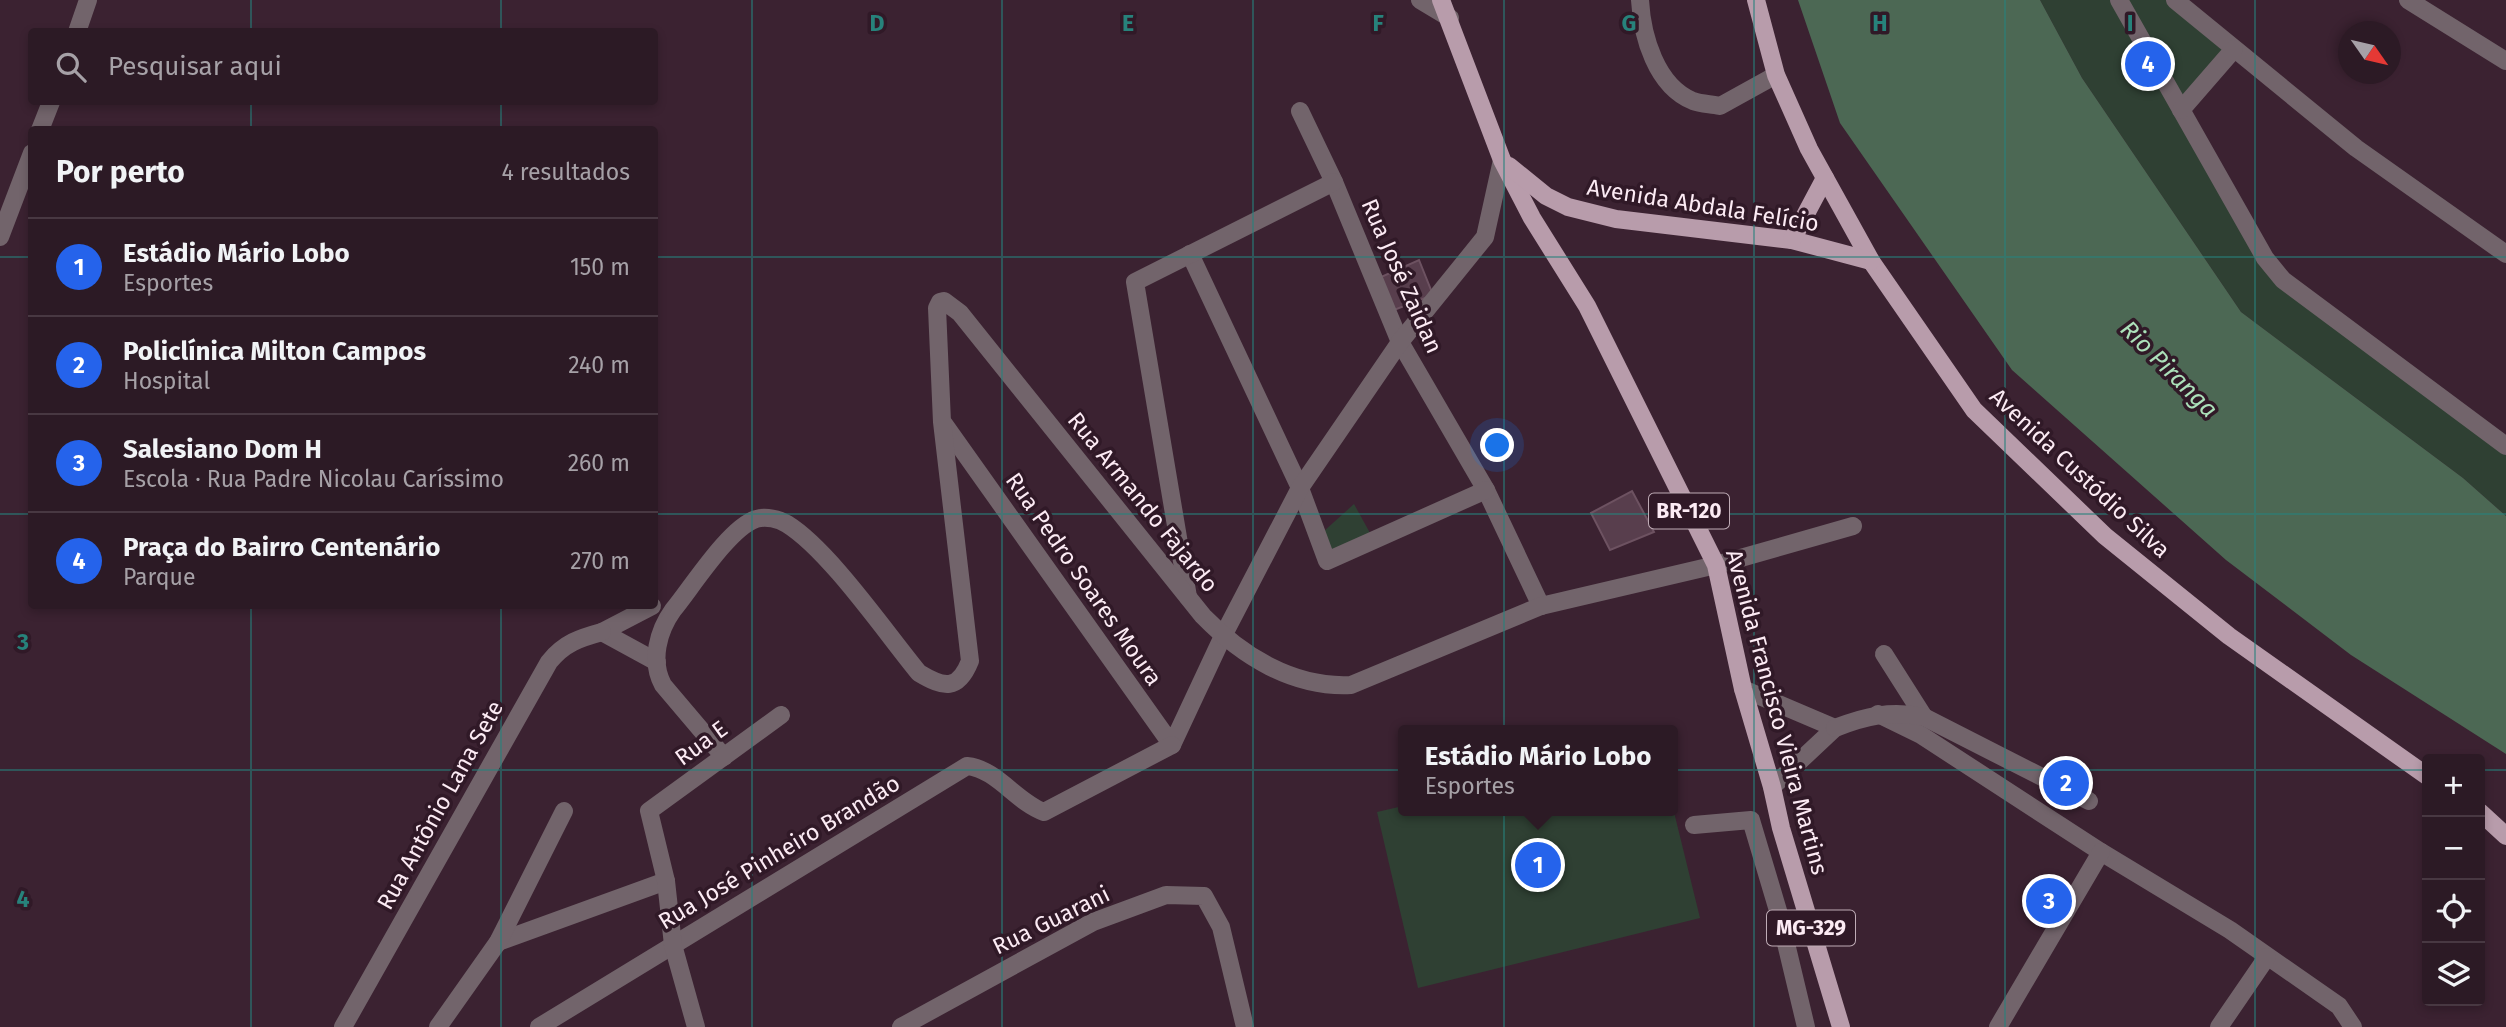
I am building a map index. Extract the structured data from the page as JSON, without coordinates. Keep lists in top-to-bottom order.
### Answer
{
  "streets": {
    "main road": [
      "Avenida Abdala Felício",
      "Avenida Custódio Silva",
      "BR-120",
      "Avenida Francisco Vieira Martins",
      "MG-329"
    ],
    "street": [
      "Rua José Zaidan",
      "Rua Armando Fajardo",
      "Rua Pedro Soares Moura",
      "Rua E",
      "Rua Antônio Lana Sete",
      "Rua José Pinheiro Brandão",
      "Rua Guarani"
    ]
  },
  "crossings": [
    ["Avenida Abdala Felício", "Avenida Custódio Silva"],
    ["Avenida Abdala Felício", "Avenida Francisco Vieira Martins"],
    ["Rua José Zaidan", "Rua Armando Fajardo"],
    ["Rua Armando Fajardo", "Rua Pedro Soares Moura"],
    ["Rua Armando Fajardo", "Avenida Francisco Vieira Martins"],
    ["Rua Armando Fajardo", "Rua Antônio Lana Sete"],
    ["Rua Pedro Soares Moura", "Rua José Pinheiro Brandão"]
  ],
  "water": ["Rio Piranga"],
  "north": "bottom right",
  "page": {
    "search": "Pesquisar aqui",
    "pins": [
      "4",
      "2",
      "1",
      "3"
    ],
    "heading": ["Por perto", "4 resultados"],
    "list": [
      {
        "mark": "1",
        "name": "Estádio Mário Lobo",
        "note": "Esportes",
        "value": "150 m"
      },
      {
        "mark": "2",
        "name": "Policlínica Milton Campos",
        "note": "Hospital",
        "value": "240 m"
      },
      {
        "mark": "3",
        "name": "Salesiano Dom H",
        "note": "Escola · Rua Padre Nicolau Caríssimo",
        "value": "260 m"
      },
      {
        "mark": "4",
        "name": "Praça do Bairro Centenário",
        "note": "Parque",
        "value": "270 m"
      }
    ],
    "popup": ["Estádio Mário Lobo", "Esportes"],
    "map_buttons": ["+", "−"]
  },
  "grid": {
    "columns": [
      "D",
      "E",
      "F",
      "G",
      "H",
      "I"
    ],
    "rows": ["3", "4"]
  }
}
